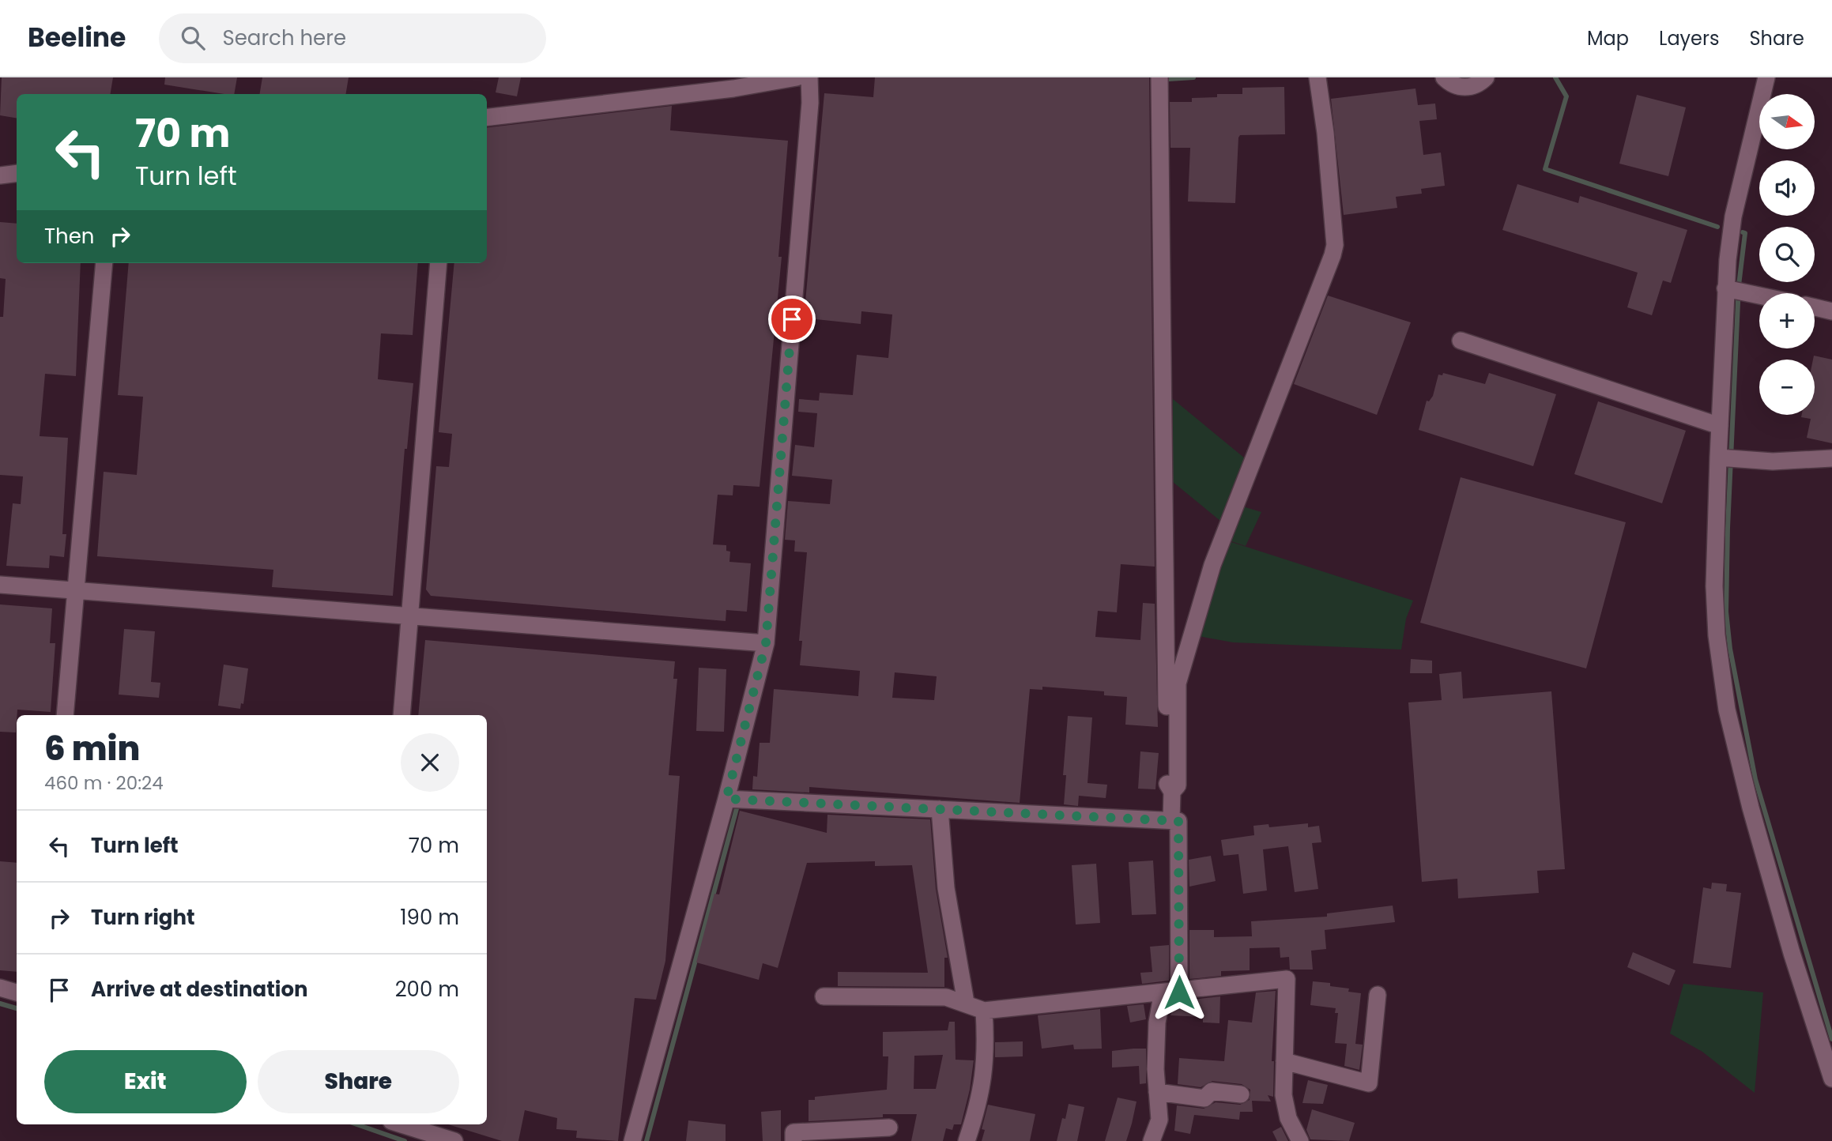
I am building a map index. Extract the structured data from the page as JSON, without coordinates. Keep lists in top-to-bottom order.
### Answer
{
  "north": "right",
  "page": {
    "header": "Beeline",
    "search": "Search here",
    "nav": ["Map", "Layers", "Share"],
    "map_buttons": ["+", "−"],
    "turn": ["70 m", "Turn left"],
    "then": "Then",
    "heading": ["6 min", "460 m · 20:24"],
    "list": [
      {
        "name": "Turn left",
        "value": "70 m"
      },
      {
        "name": "Turn right",
        "value": "190 m"
      },
      {
        "name": "Arrive at destination",
        "value": "200 m"
      }
    ],
    "buttons": ["Exit", "Share"]
  }
}
